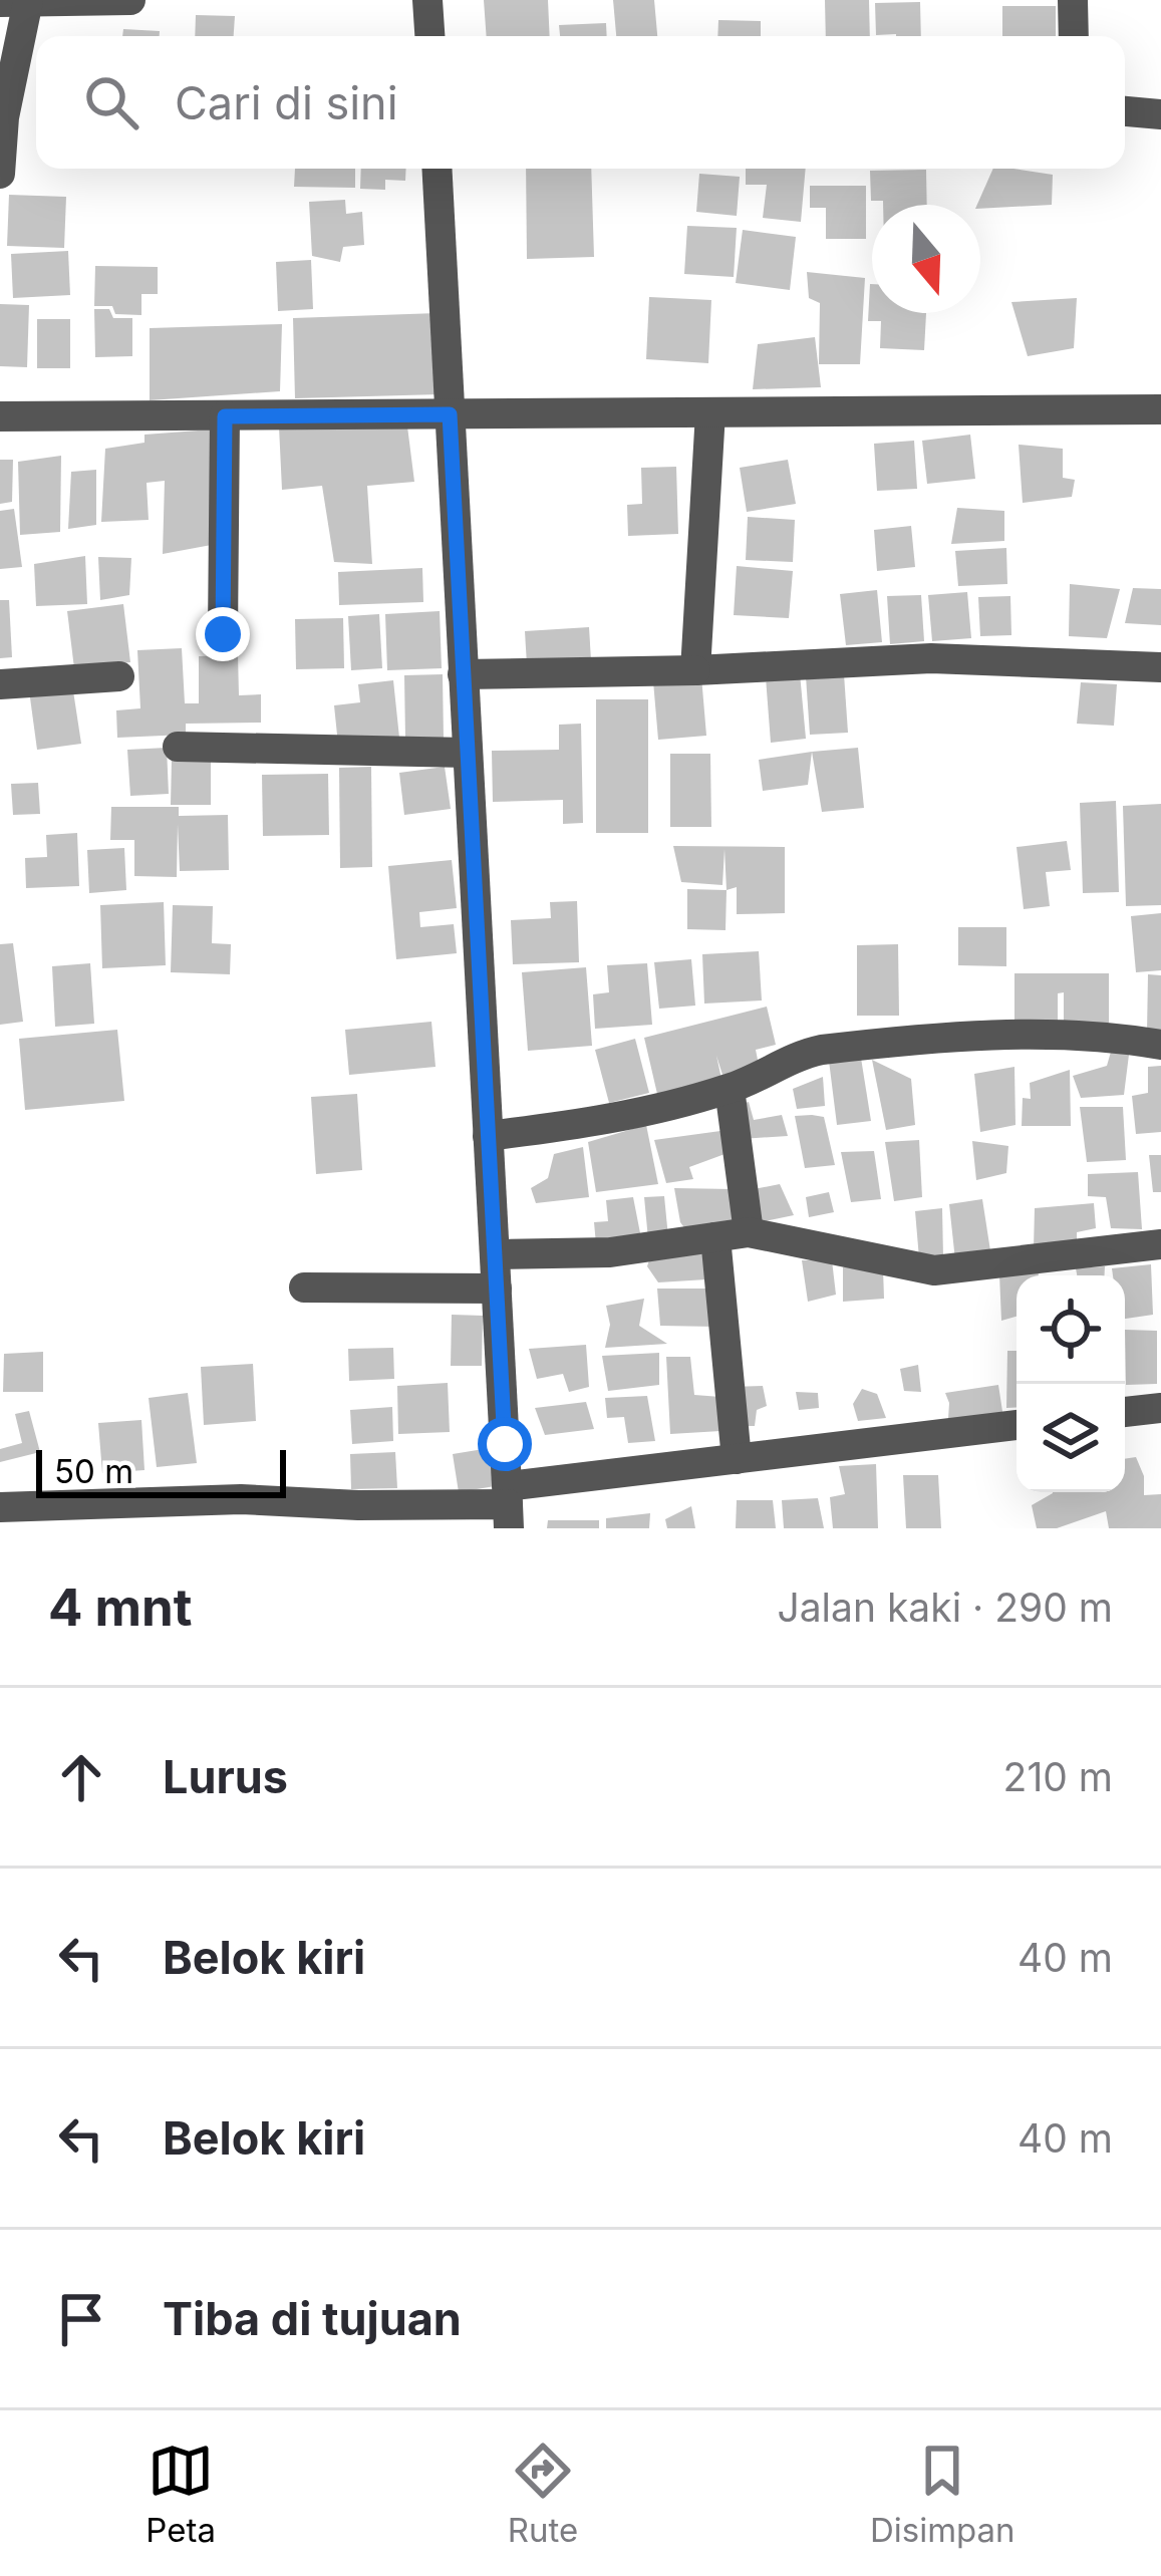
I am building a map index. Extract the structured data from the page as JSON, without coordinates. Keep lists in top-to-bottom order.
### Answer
{
  "scale_bar": "50 m",
  "north": "bottom",
  "page": {
    "search": "Cari di sini",
    "scale": "50 m",
    "heading": ["4 mnt", "Jalan kaki · 290 m"],
    "list": [
      ["Lurus", "210 m"],
      ["Belok kiri", "40 m"],
      ["Belok kiri", "40 m"],
      "Tiba di tujuan"
    ],
    "nav": ["Peta", "Rute", "Disimpan"]
  }
}
